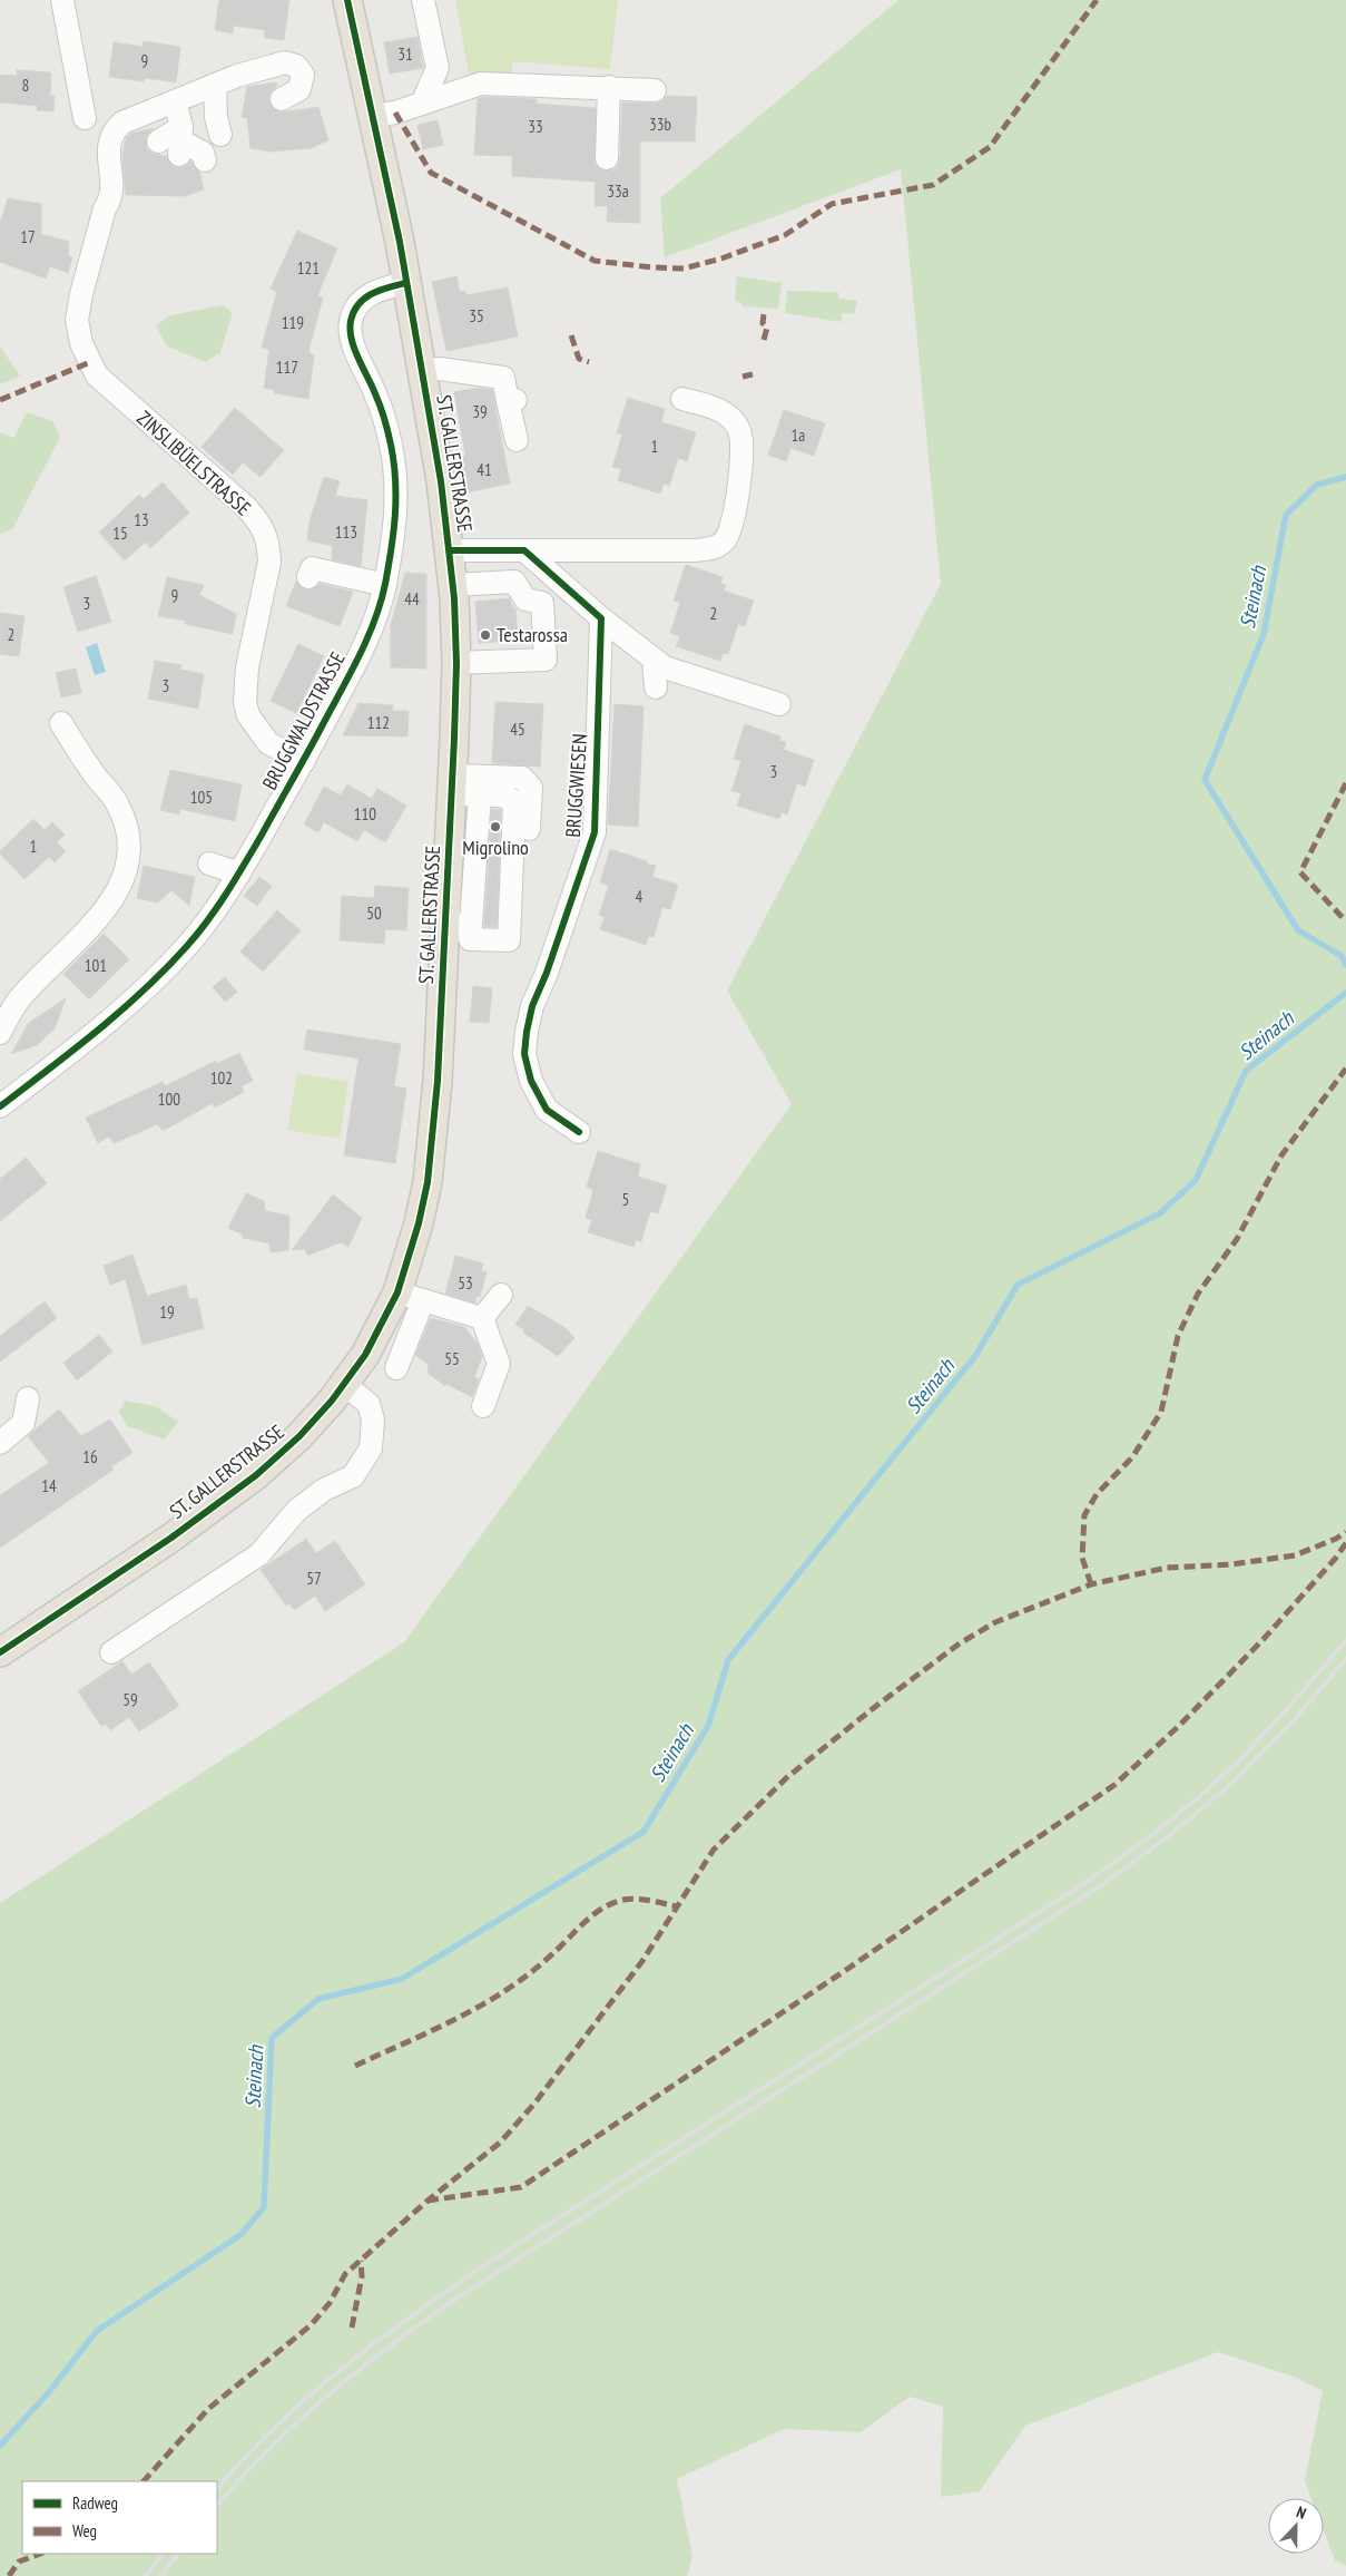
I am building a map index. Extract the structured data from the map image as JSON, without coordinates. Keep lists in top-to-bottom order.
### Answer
{
  "streets": {
    "main road": ["ST. GALLERSTRASSE"],
    "street": ["ZINSLIBÜELSTRASSE", "BRUGGWALDSTRASSE", "BRUGGWIESEN"]
  },
  "crossings": [
    ["ZINSLIBÜELSTRASSE", "BRUGGWALDSTRASSE"],
    ["ST. GALLERSTRASSE", "BRUGGWALDSTRASSE"]
  ],
  "water": ["Steinach"],
  "places": ["Testarossa", "Migrolino"],
  "house_numbers": [
    "31",
    "9",
    "8",
    "33b",
    "33",
    "33a",
    "17",
    "121",
    "35",
    "119",
    "117",
    "39",
    "1a",
    "1",
    "41",
    "13",
    "113",
    "15",
    "9",
    "44",
    "3",
    "2",
    "2",
    "3",
    "112",
    "45",
    "3",
    "105",
    "110",
    "1",
    "4",
    "50",
    "101",
    "102",
    "100",
    "5",
    "53",
    "19",
    "55",
    "16",
    "14",
    "57",
    "59"
  ],
  "legend": ["Radweg", "Weg"],
  "north": "top"
}
